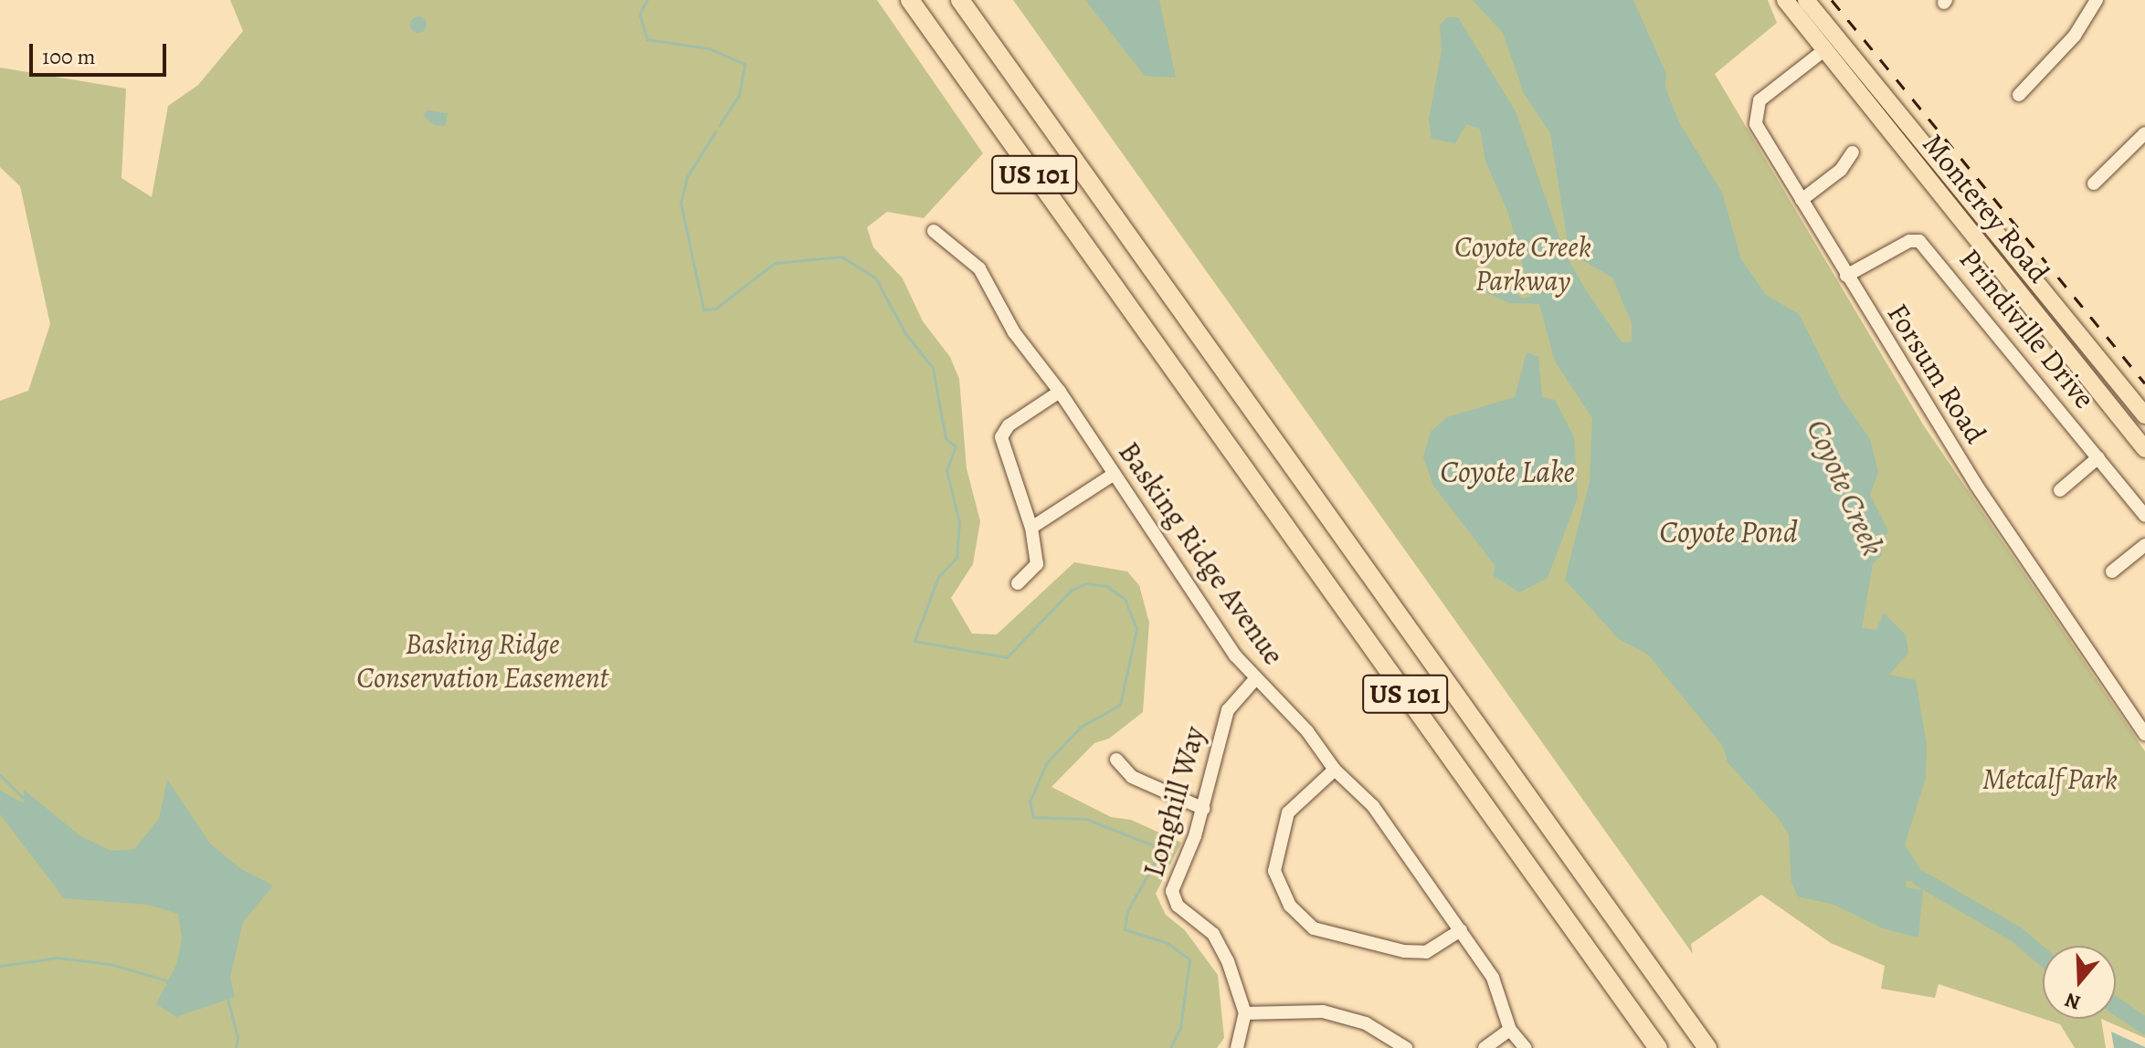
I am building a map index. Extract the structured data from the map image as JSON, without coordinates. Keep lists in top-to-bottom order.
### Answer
{
  "streets": {
    "highway": ["US 101"],
    "main road": ["Monterey Road"],
    "street": [
      "Prindiville Drive",
      "Forsum Road",
      "Basking Ridge Avenue",
      "Longhill Way"
    ]
  },
  "crossings": [
    ["Monterey Road", "Forsum Road"],
    ["Prindiville Drive", "Forsum Road"],
    ["Basking Ridge Avenue", "Longhill Way"]
  ],
  "water": ["Coyote Lake", "Coyote Creek", "Coyote Pond"],
  "parks": ["Coyote Creek Parkway", "Basking Ridge Conservation Easement", "Metcalf Park"],
  "scale_bar": "100 m",
  "north": "bottom"
}
